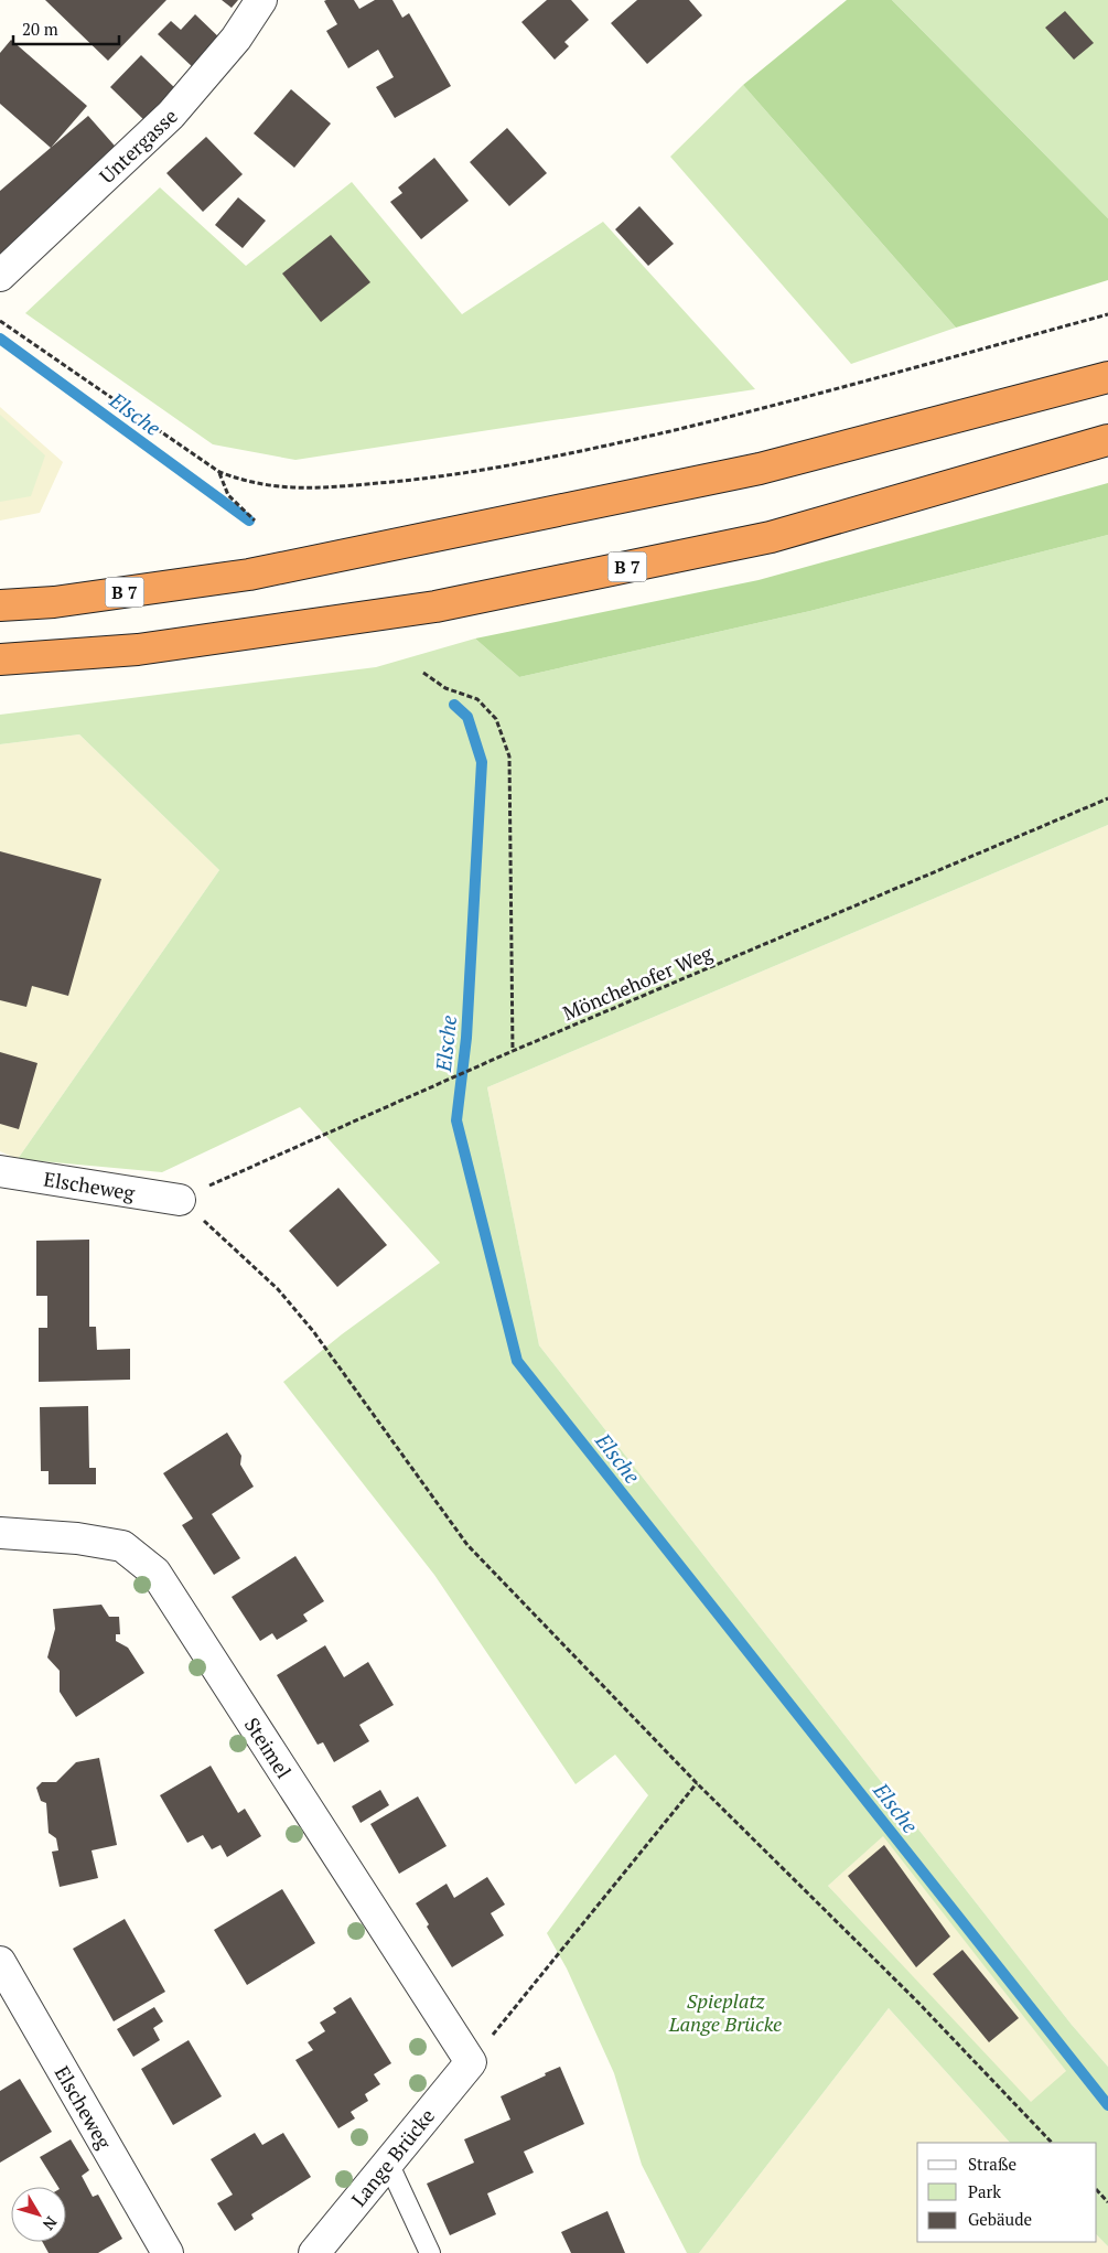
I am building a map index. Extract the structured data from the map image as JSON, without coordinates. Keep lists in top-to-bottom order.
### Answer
{
  "streets": {
    "highway": ["B 7"],
    "street": [
      "Untergasse",
      "Elscheweg",
      "Steimel",
      "Lange Brücke"
    ],
    "path": ["Mönchehofer Weg"]
  },
  "crossings": [
    ["Mönchehofer Weg", "Elscheweg"],
    ["Steimel", "Lange Brücke"]
  ],
  "water": ["Elsche"],
  "parks": ["Spieplatz Lange Brücke"],
  "legend": ["Straße", "Park", "Gebäude"],
  "scale_bar": "20 m",
  "north": "bottom right"
}
